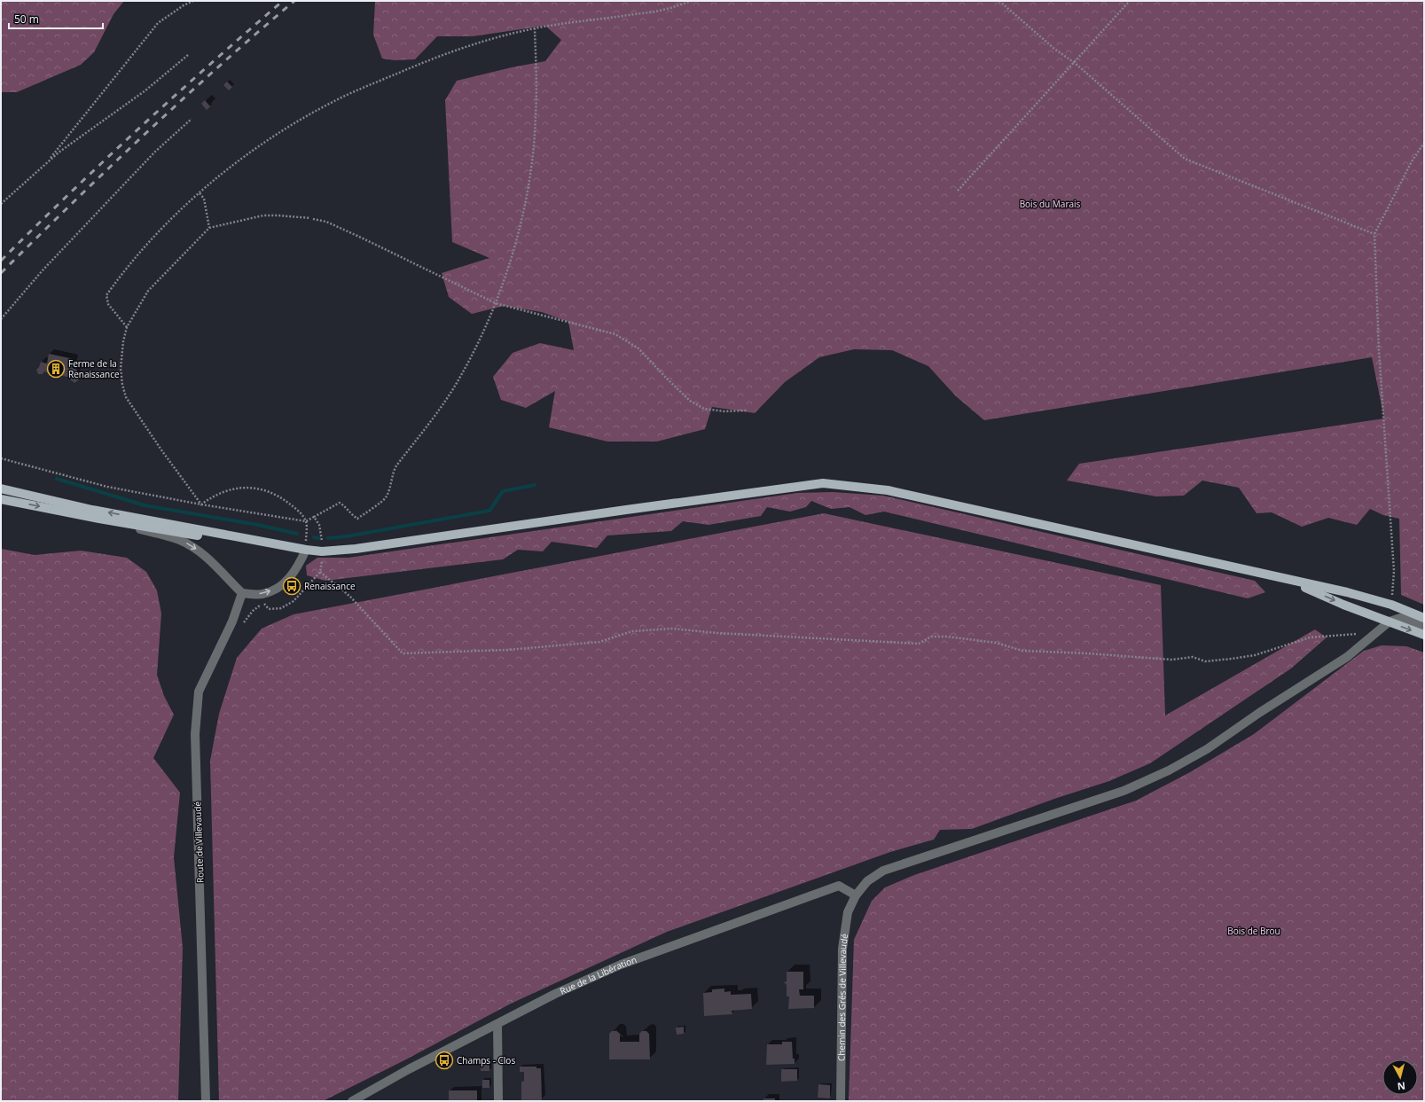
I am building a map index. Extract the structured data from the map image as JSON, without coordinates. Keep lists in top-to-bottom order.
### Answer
{
  "streets": {
    "street": ["Route de Villevaudé", "Rue de la Libération", "Chemin des Grés de Villevaudé"]
  },
  "crossings": [
    ["Rue de la Libération", "Chemin des Grés de Villevaudé"]
  ],
  "parks": ["Bois du Marais", "Bois de Brou"],
  "places": {
    "building": ["Ferme de la Renaissance"],
    "bus stop": ["Renaissance", "Champs - Clos"]
  },
  "scale_bar": "50 m",
  "north": "bottom"
}
